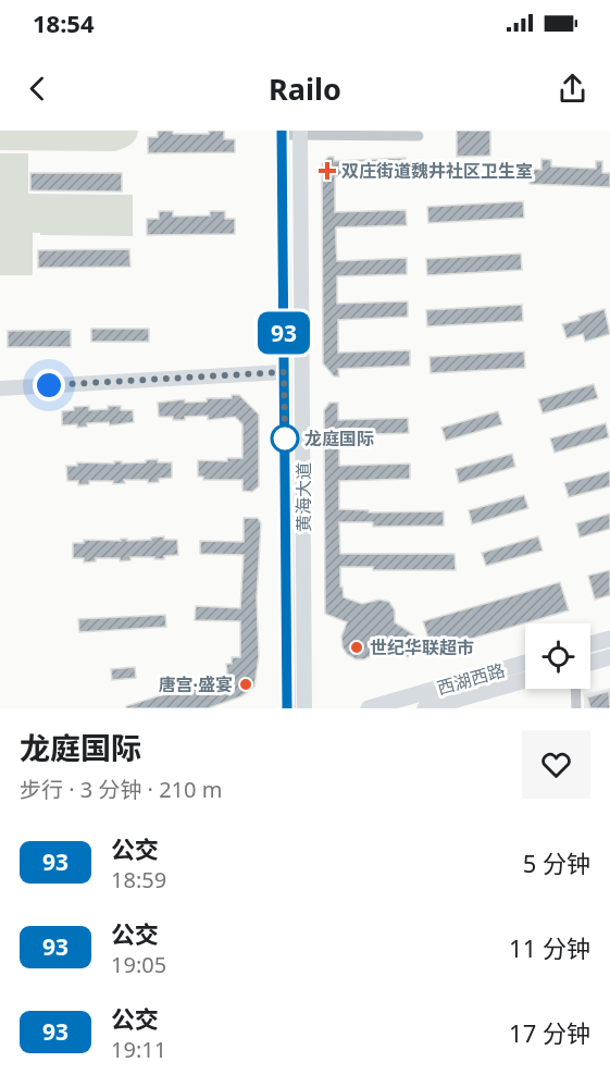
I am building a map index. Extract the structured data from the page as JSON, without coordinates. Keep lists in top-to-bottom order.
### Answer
{
  "streets": {
    "main road": ["西湖西路"],
    "street": ["黄海大道"]
  },
  "places": {
    "health": ["双庄街道魏井社区卫生室"],
    "other": ["龙庭国际", "世纪华联超市", "唐宫·盛宴"]
  },
  "lines": ["bus line 93"],
  "page": {
    "status": "18:54",
    "header": "Railo",
    "on_map": "93",
    "heading": ["龙庭国际", "步行 · 3 分钟 · 210 m"],
    "list": [
      {
        "mark": "93",
        "name": "公交",
        "note": "18:59",
        "value": "5 分钟"
      },
      {
        "mark": "93",
        "name": "公交",
        "note": "19:05",
        "value": "11 分钟"
      },
      {
        "mark": "93",
        "name": "公交",
        "note": "19:11",
        "value": "17 分钟"
      }
    ]
  }
}
